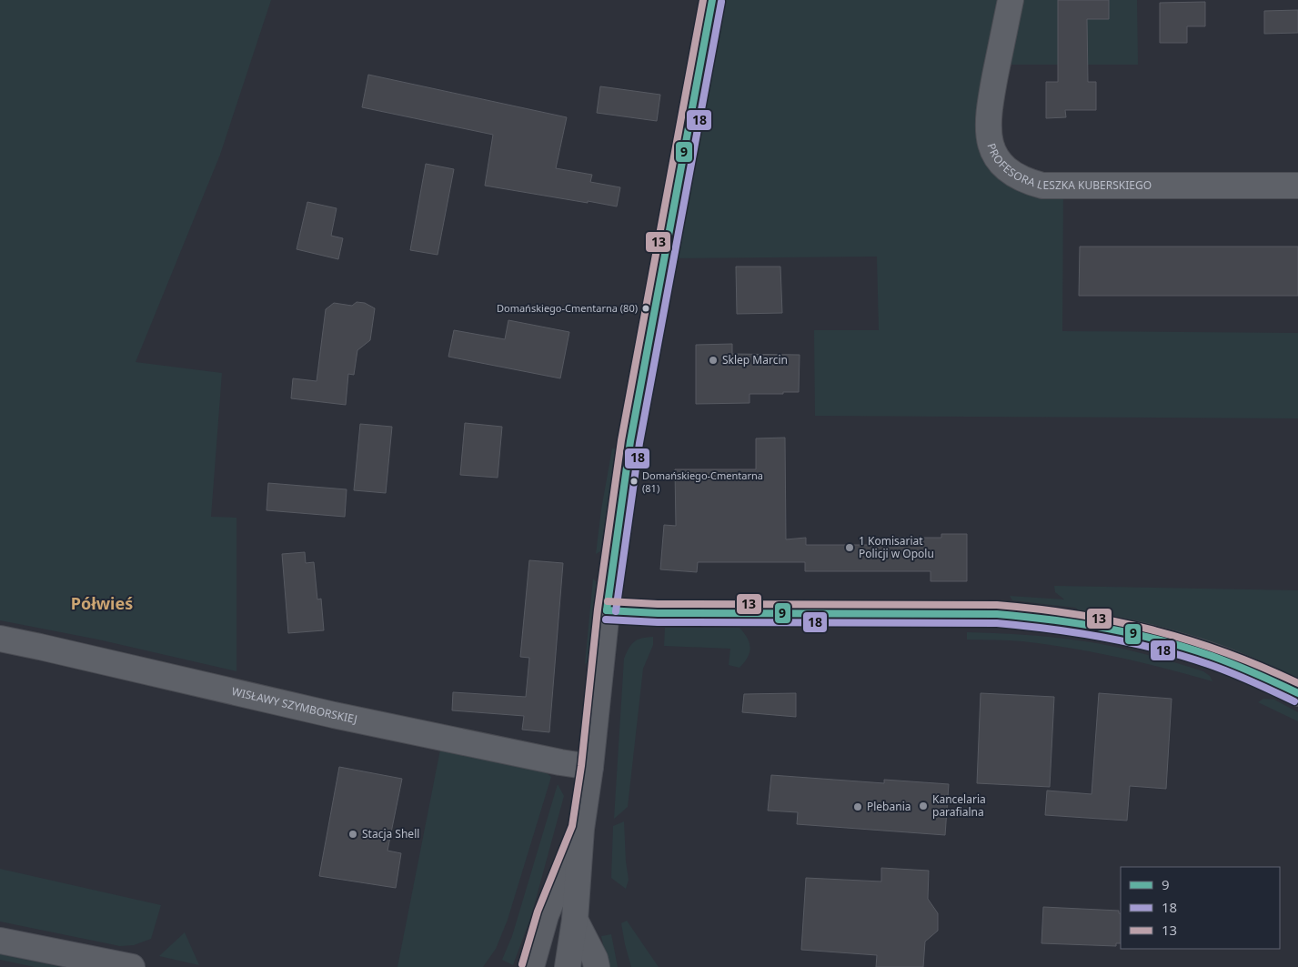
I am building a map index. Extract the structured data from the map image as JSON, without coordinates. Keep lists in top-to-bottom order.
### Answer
{
  "streets": {
    "street": ["PROFESORA LESZKA KUBERSKIEGO", "WISŁAWY SZYMBORSKIEJ"]
  },
  "districts": ["Półwieś"],
  "places": [
    "Domańskiego-Cmentarna (80)",
    "Sklep Marcin",
    "Domańskiego-Cmentarna (81)",
    "1 Komisariat Policji w Opolu",
    "Kancelaria parafialna",
    "Plebania",
    "Stacja Shell"
  ],
  "lines": ["transit line 9", "transit line 13", "transit line 18"],
  "legend": ["9", "18", "13"]
}
